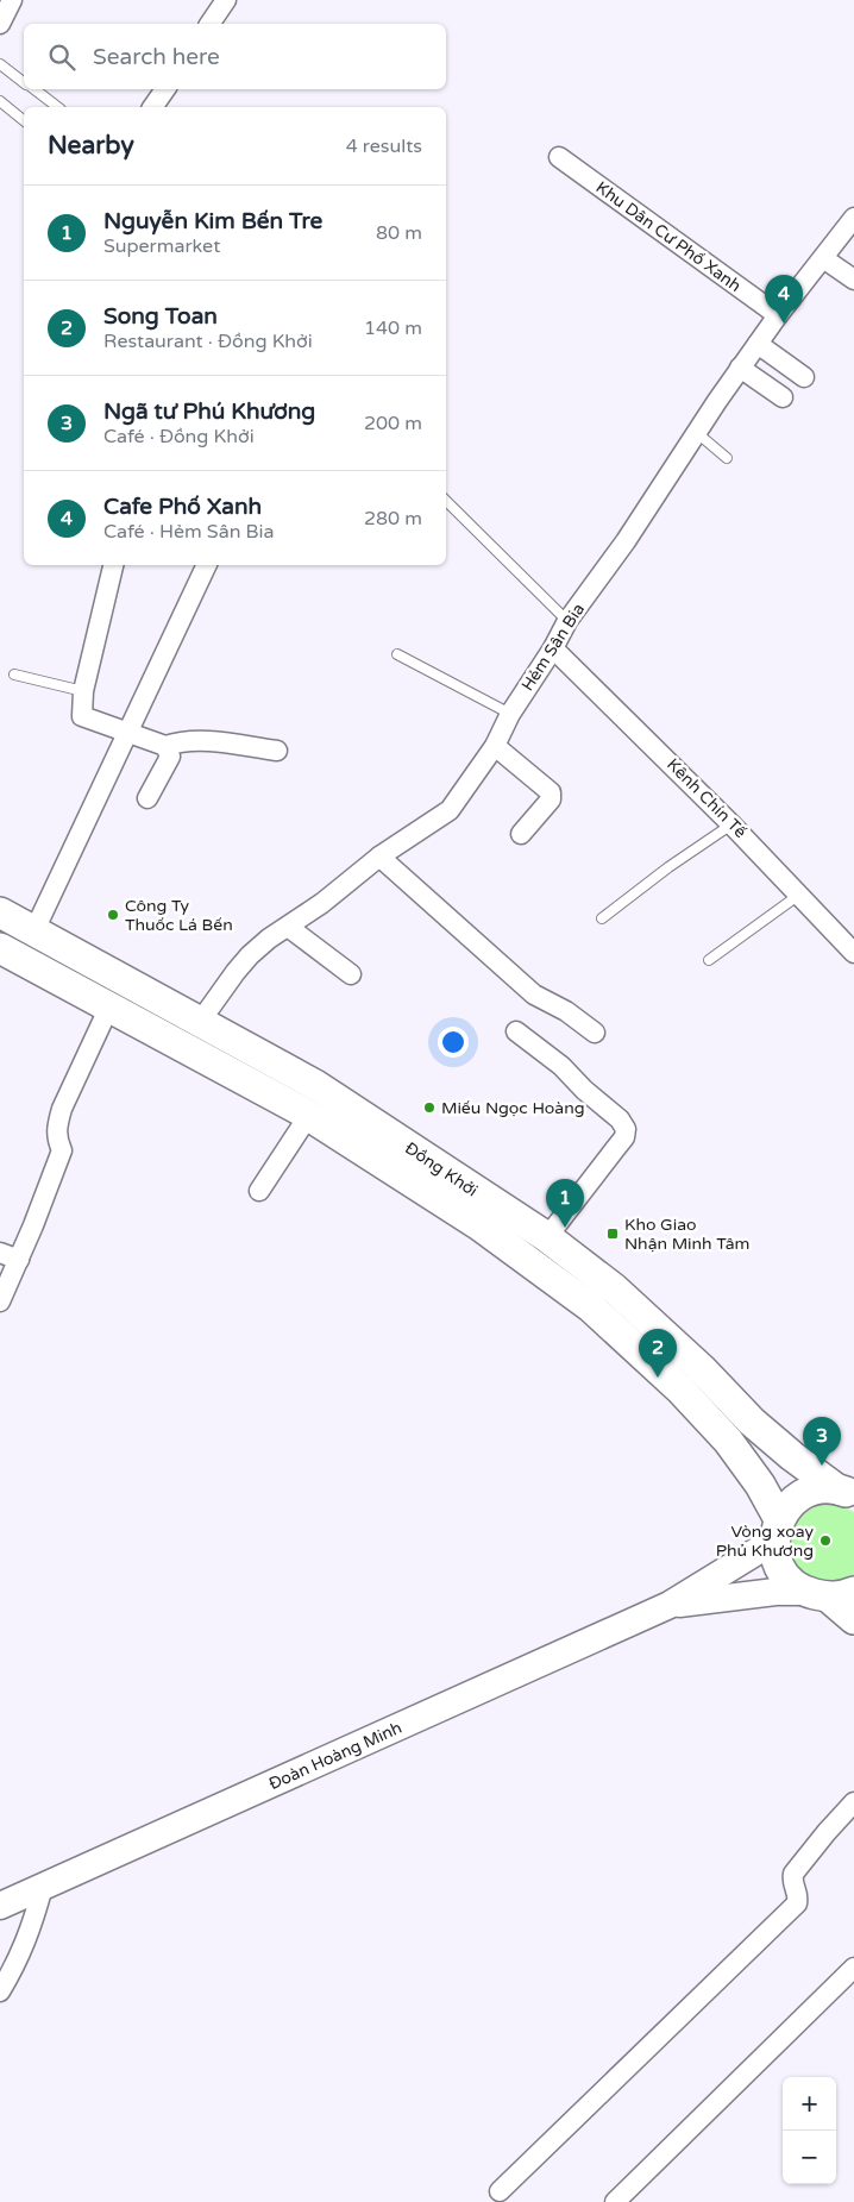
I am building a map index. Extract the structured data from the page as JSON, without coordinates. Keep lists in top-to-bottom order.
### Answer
{
  "streets": {
    "main road": ["Đồng Khởi", "Đoàn Hoàng Minh"],
    "street": ["Khu Dân Cư Phố Xanh", "Hẻm Sân Bia", "Kênh Chín Tế"]
  },
  "crossings": [
    ["Khu Dân Cư Phố Xanh", "Hẻm Sân Bia"],
    ["Hẻm Sân Bia", "Kênh Chín Tế"],
    ["Hẻm Sân Bia", "Đồng Khởi"],
    ["Đồng Khởi", "Đoàn Hoàng Minh"]
  ],
  "places": {
    "other": ["Công Ty Thuốc Lá Bến", "Miếu Ngọc Hoàng", "Vòng xoay Phú Khương"],
    "transit": ["Kho Giao Nhận Minh Tâm"]
  },
  "page": {
    "search": "Search here",
    "heading": ["Nearby", "4 results"],
    "list": [
      {
        "mark": "1",
        "name": "Nguyễn Kim Bến Tre",
        "note": "Supermarket",
        "value": "80 m"
      },
      {
        "mark": "2",
        "name": "Song Toan",
        "note": "Restaurant · Đồng Khởi",
        "value": "140 m"
      },
      {
        "mark": "3",
        "name": "Ngã tư Phú Khương",
        "note": "Café · Đồng Khởi",
        "value": "200 m"
      },
      {
        "mark": "4",
        "name": "Cafe Phố Xanh",
        "note": "Café · Hẻm Sân Bia",
        "value": "280 m"
      }
    ],
    "pins": [
      "4",
      "1",
      "2",
      "3"
    ],
    "map_buttons": ["+", "−"]
  }
}
